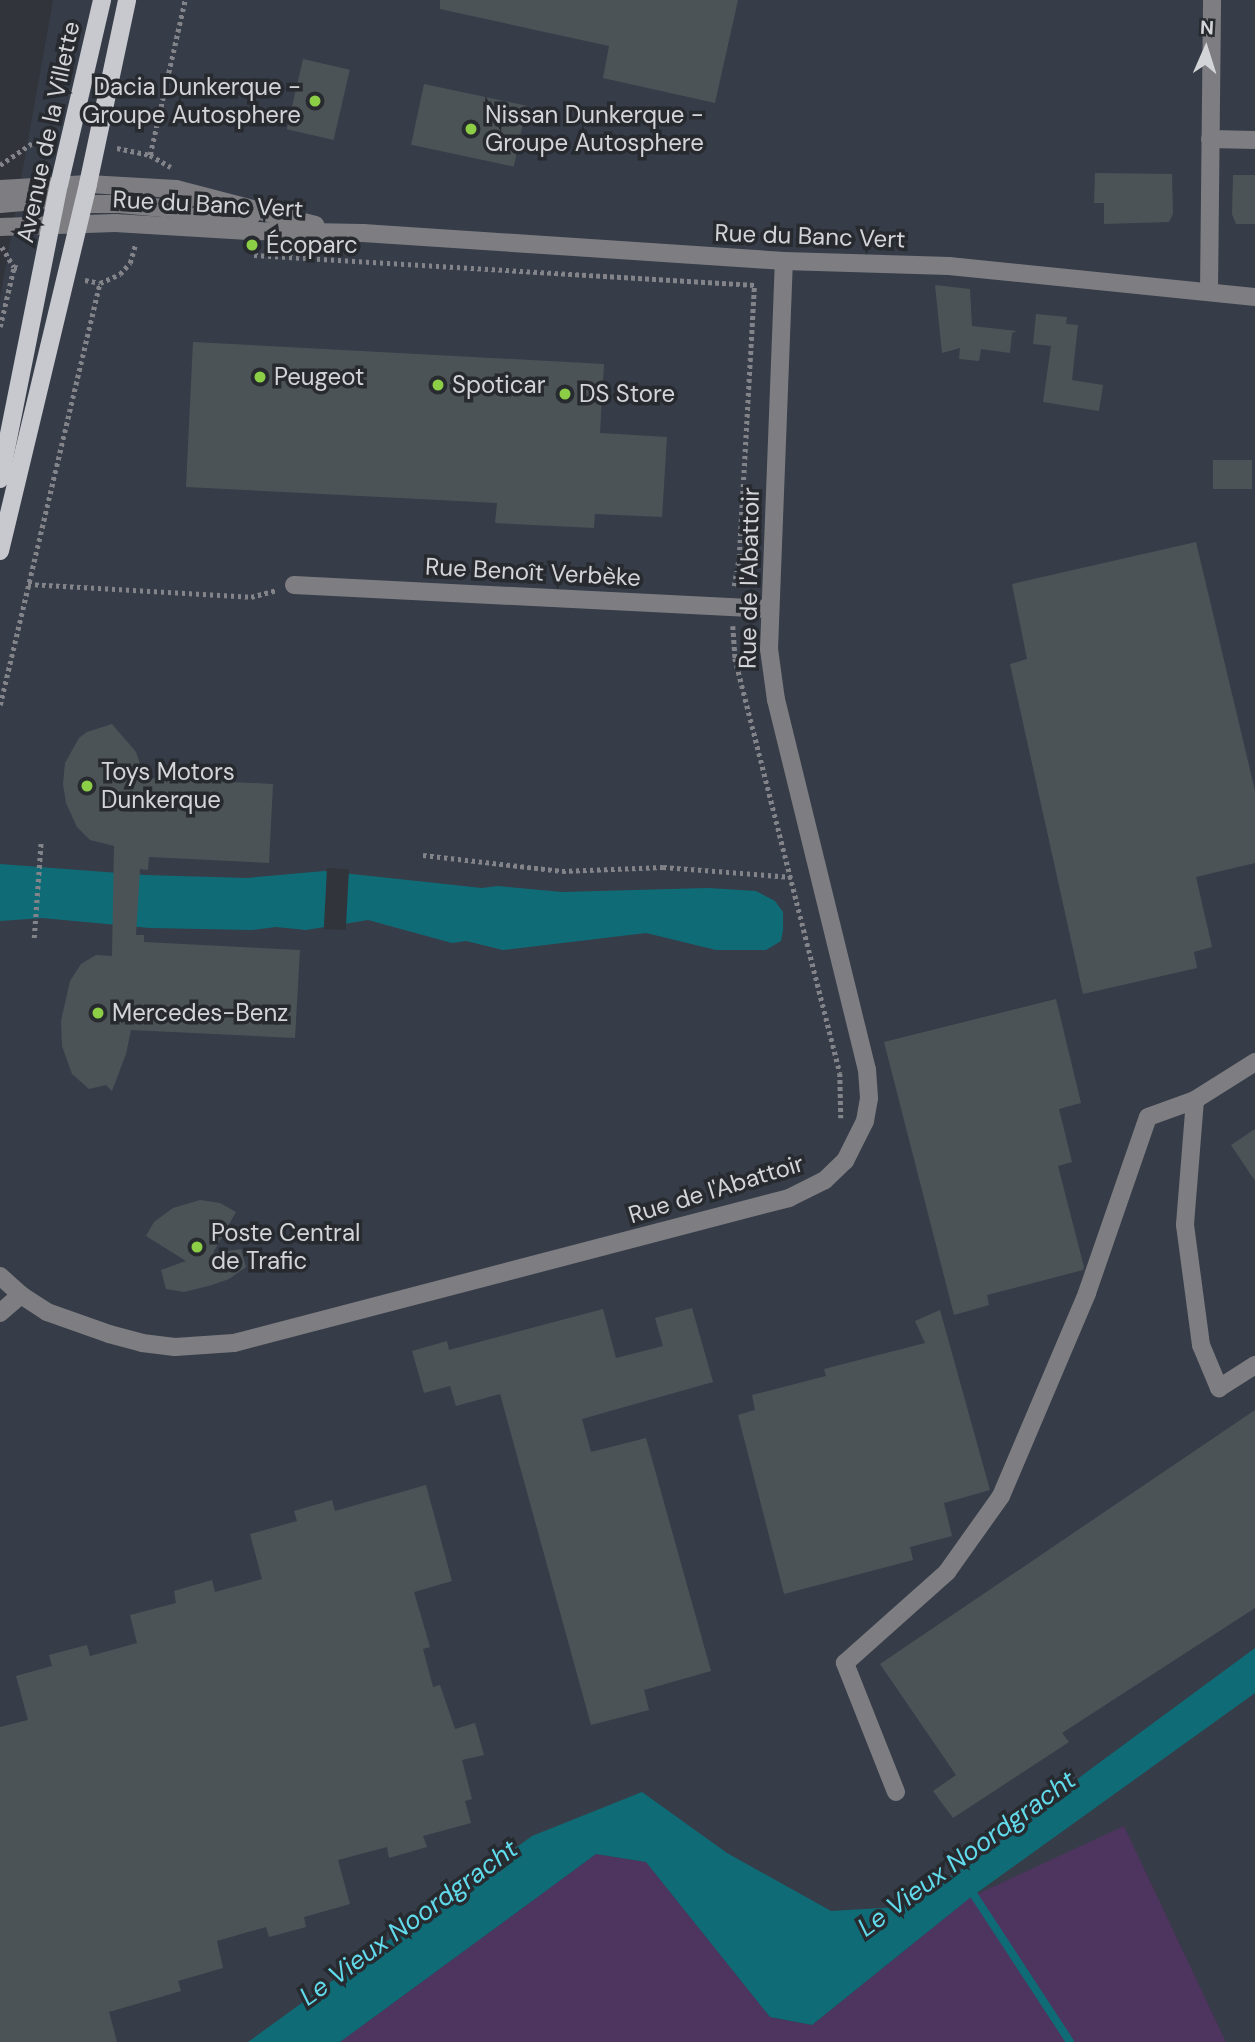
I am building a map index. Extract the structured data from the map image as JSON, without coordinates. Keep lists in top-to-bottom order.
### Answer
{
  "streets": {
    "main road": ["Avenue de la Villette"],
    "street": ["Rue du Banc Vert", "Rue Benoît Verbèke", "Rue de l'Abattoir"]
  },
  "crossings": [
    ["Avenue de la Villette", "Rue du Banc Vert"],
    ["Rue du Banc Vert", "Rue de l'Abattoir"],
    ["Rue Benoît Verbèke", "Rue de l'Abattoir"]
  ],
  "water": ["Le Vieux Noordgracht"],
  "places": [
    "Dacia Dunkerque - Groupe Autosphere",
    "Nissan Dunkerque - Groupe Autosphere",
    "Écoparc",
    "Peugeot",
    "Spoticar",
    "DS Store",
    "Toys Motors Dunkerque",
    "Mercedes-Benz",
    "Poste Central de Trafic"
  ],
  "north": "top"
}
